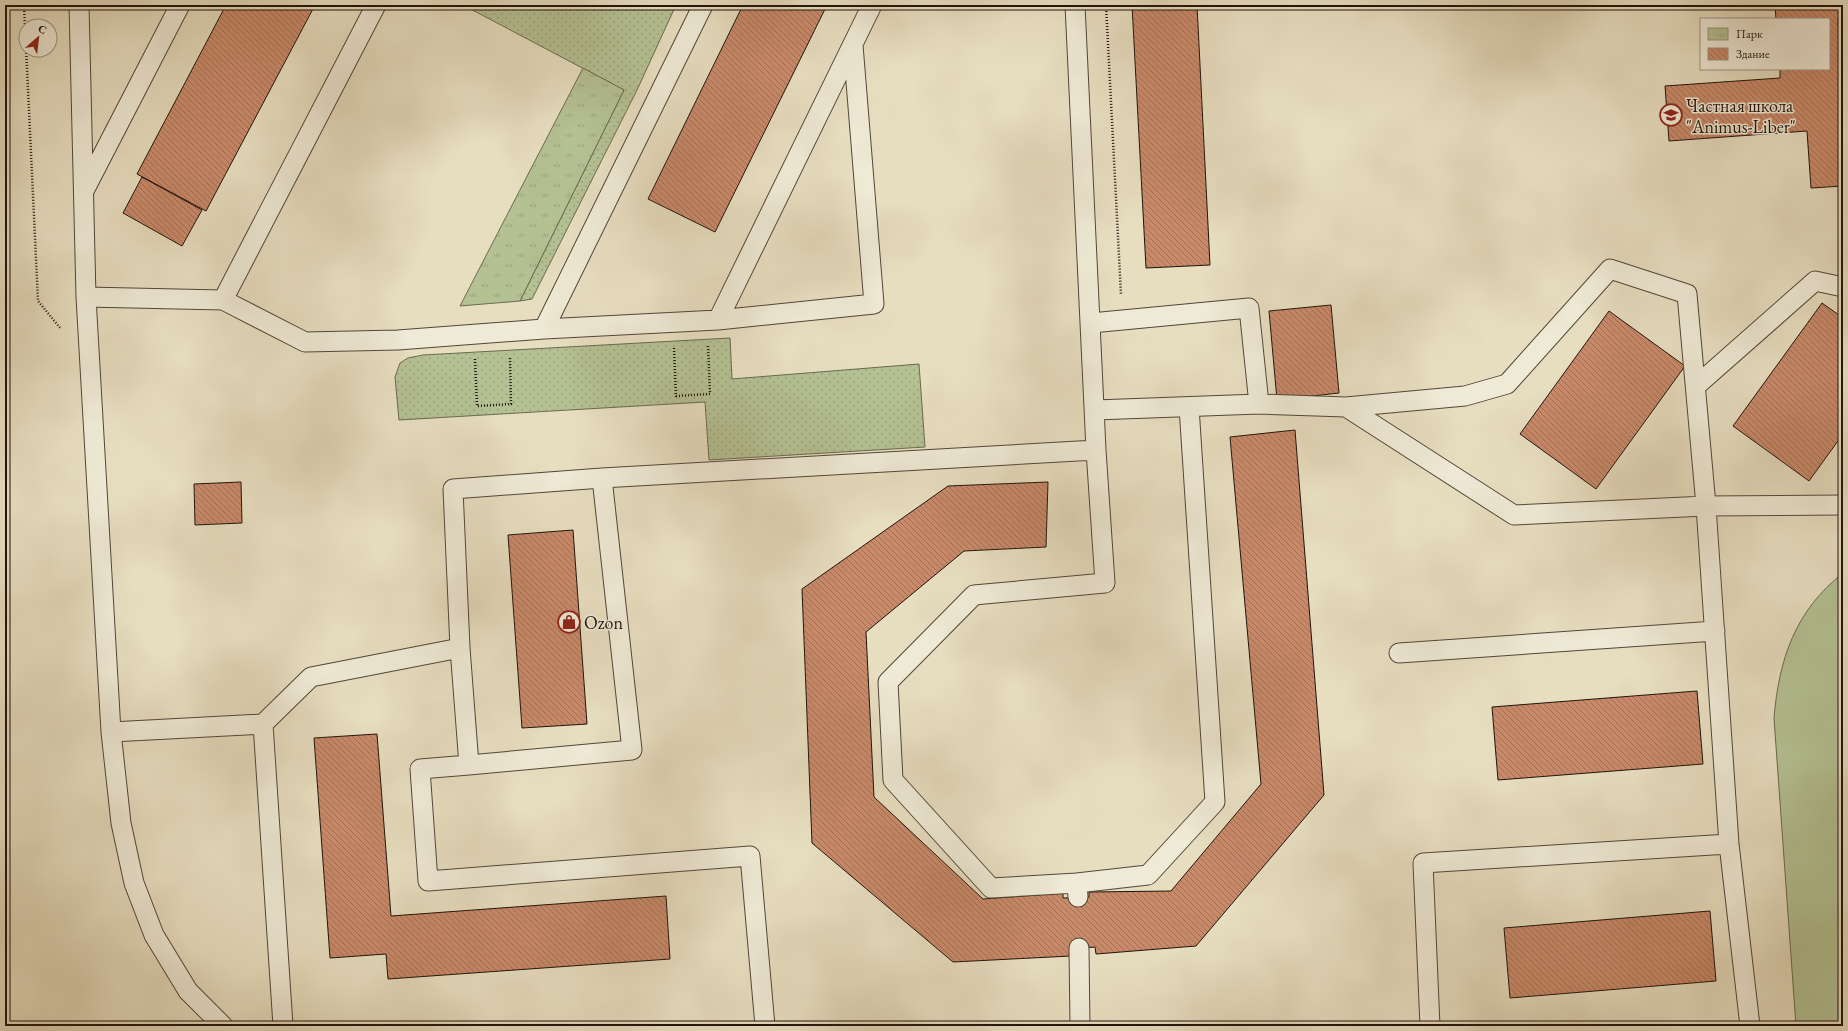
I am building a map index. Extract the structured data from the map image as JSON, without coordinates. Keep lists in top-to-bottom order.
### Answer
{
  "places": {
    "school or university": ["Частная школа \"Animus-Liber\""],
    "shop": ["Ozon"]
  },
  "legend": ["Парк", "Здание"],
  "north": "top right"
}
